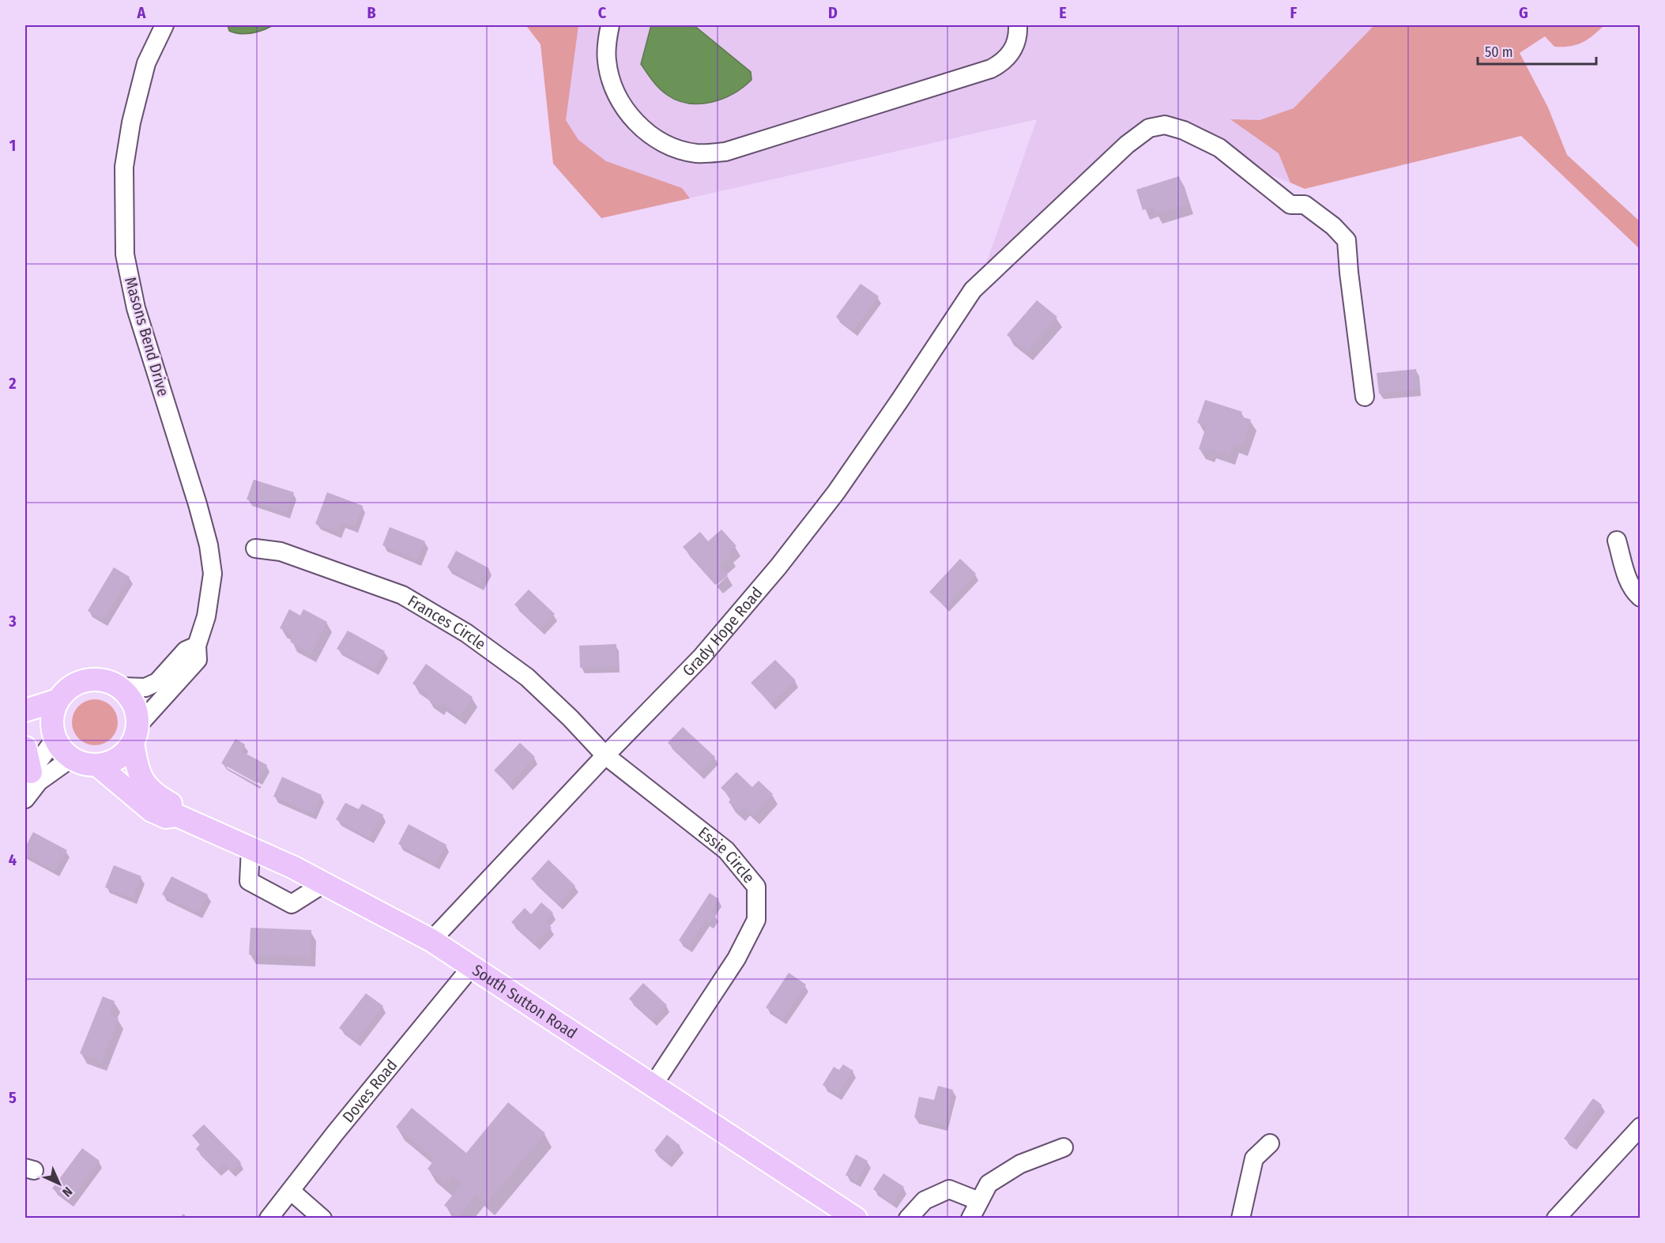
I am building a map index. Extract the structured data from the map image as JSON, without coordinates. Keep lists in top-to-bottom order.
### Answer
{
  "streets": {
    "main road": ["South Sutton Road"],
    "street": [
      "Masons Bend Drive",
      "Frances Circle",
      "Grady Hope Road",
      "Essie Circle",
      "Doves Road"
    ]
  },
  "crossings": [
    ["Masons Bend Drive", "South Sutton Road"],
    ["Frances Circle", "Grady Hope Road"],
    ["Frances Circle", "Essie Circle"],
    ["Grady Hope Road", "Essie Circle"],
    ["Grady Hope Road", "South Sutton Road"],
    ["Essie Circle", "South Sutton Road"],
    ["South Sutton Road", "Doves Road"]
  ],
  "scale_bar": "50 m",
  "north": "bottom right",
  "grid": {
    "columns": [
      "A",
      "B",
      "C",
      "D",
      "E",
      "F",
      "G"
    ],
    "rows": [
      "1",
      "2",
      "3",
      "4",
      "5"
    ]
  }
}
